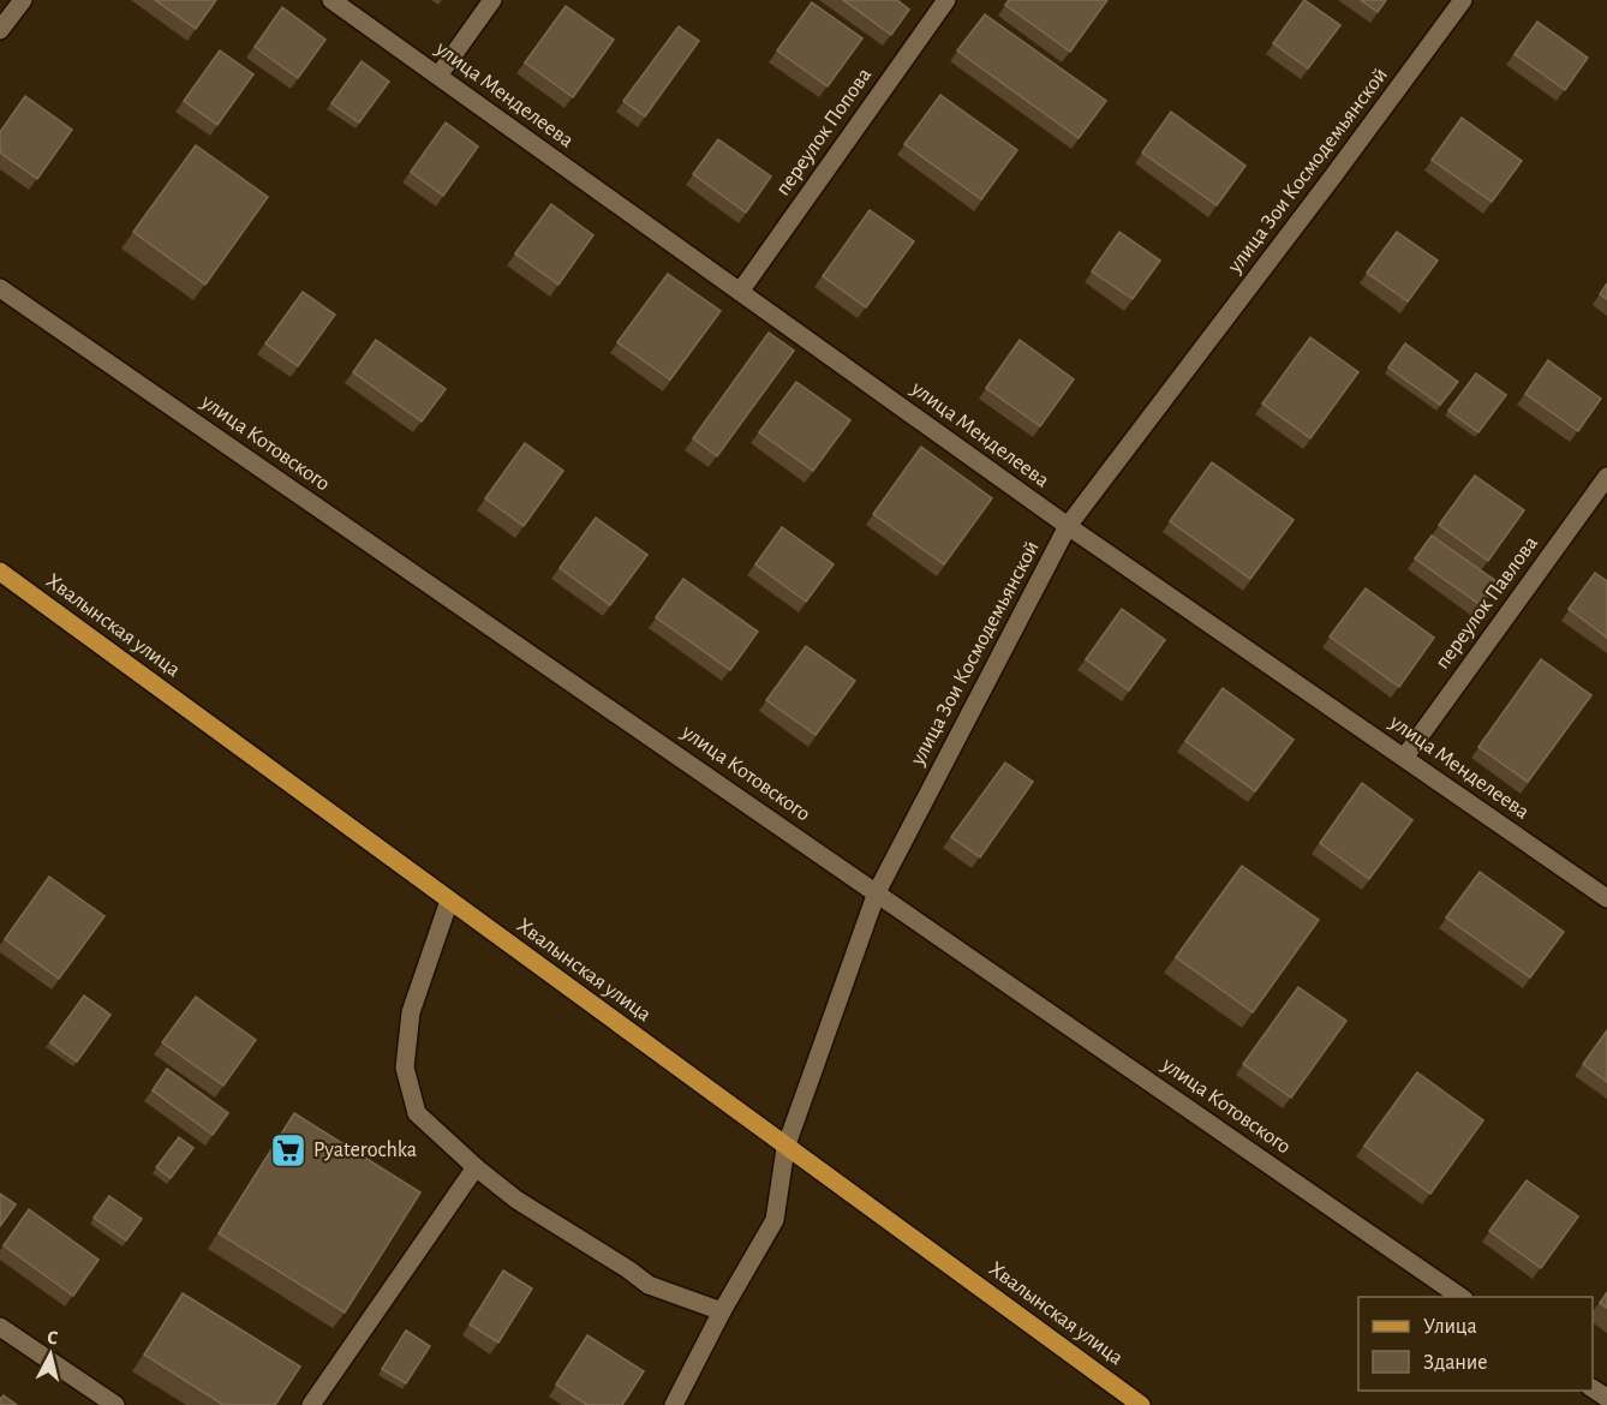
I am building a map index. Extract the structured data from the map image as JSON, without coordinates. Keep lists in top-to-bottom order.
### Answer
{
  "streets": {
    "main road": ["Хвалынская улица"],
    "street": [
      "улица Менделеева",
      "переулок Попова",
      "улица Зои Космодемьянской",
      "улица Котовского",
      "переулок Павлова"
    ]
  },
  "crossings": [
    ["улица Менделеева", "переулок Попова"],
    ["улица Менделеева", "улица Зои Космодемьянской"],
    ["улица Менделеева", "переулок Павлова"],
    ["улица Зои Космодемьянской", "улица Котовского"],
    ["улица Зои Космодемьянской", "Хвалынская улица"]
  ],
  "places": {
    "supermarket": ["Pyaterochka"]
  },
  "legend": ["Улица", "Здание"],
  "north": "top"
}
